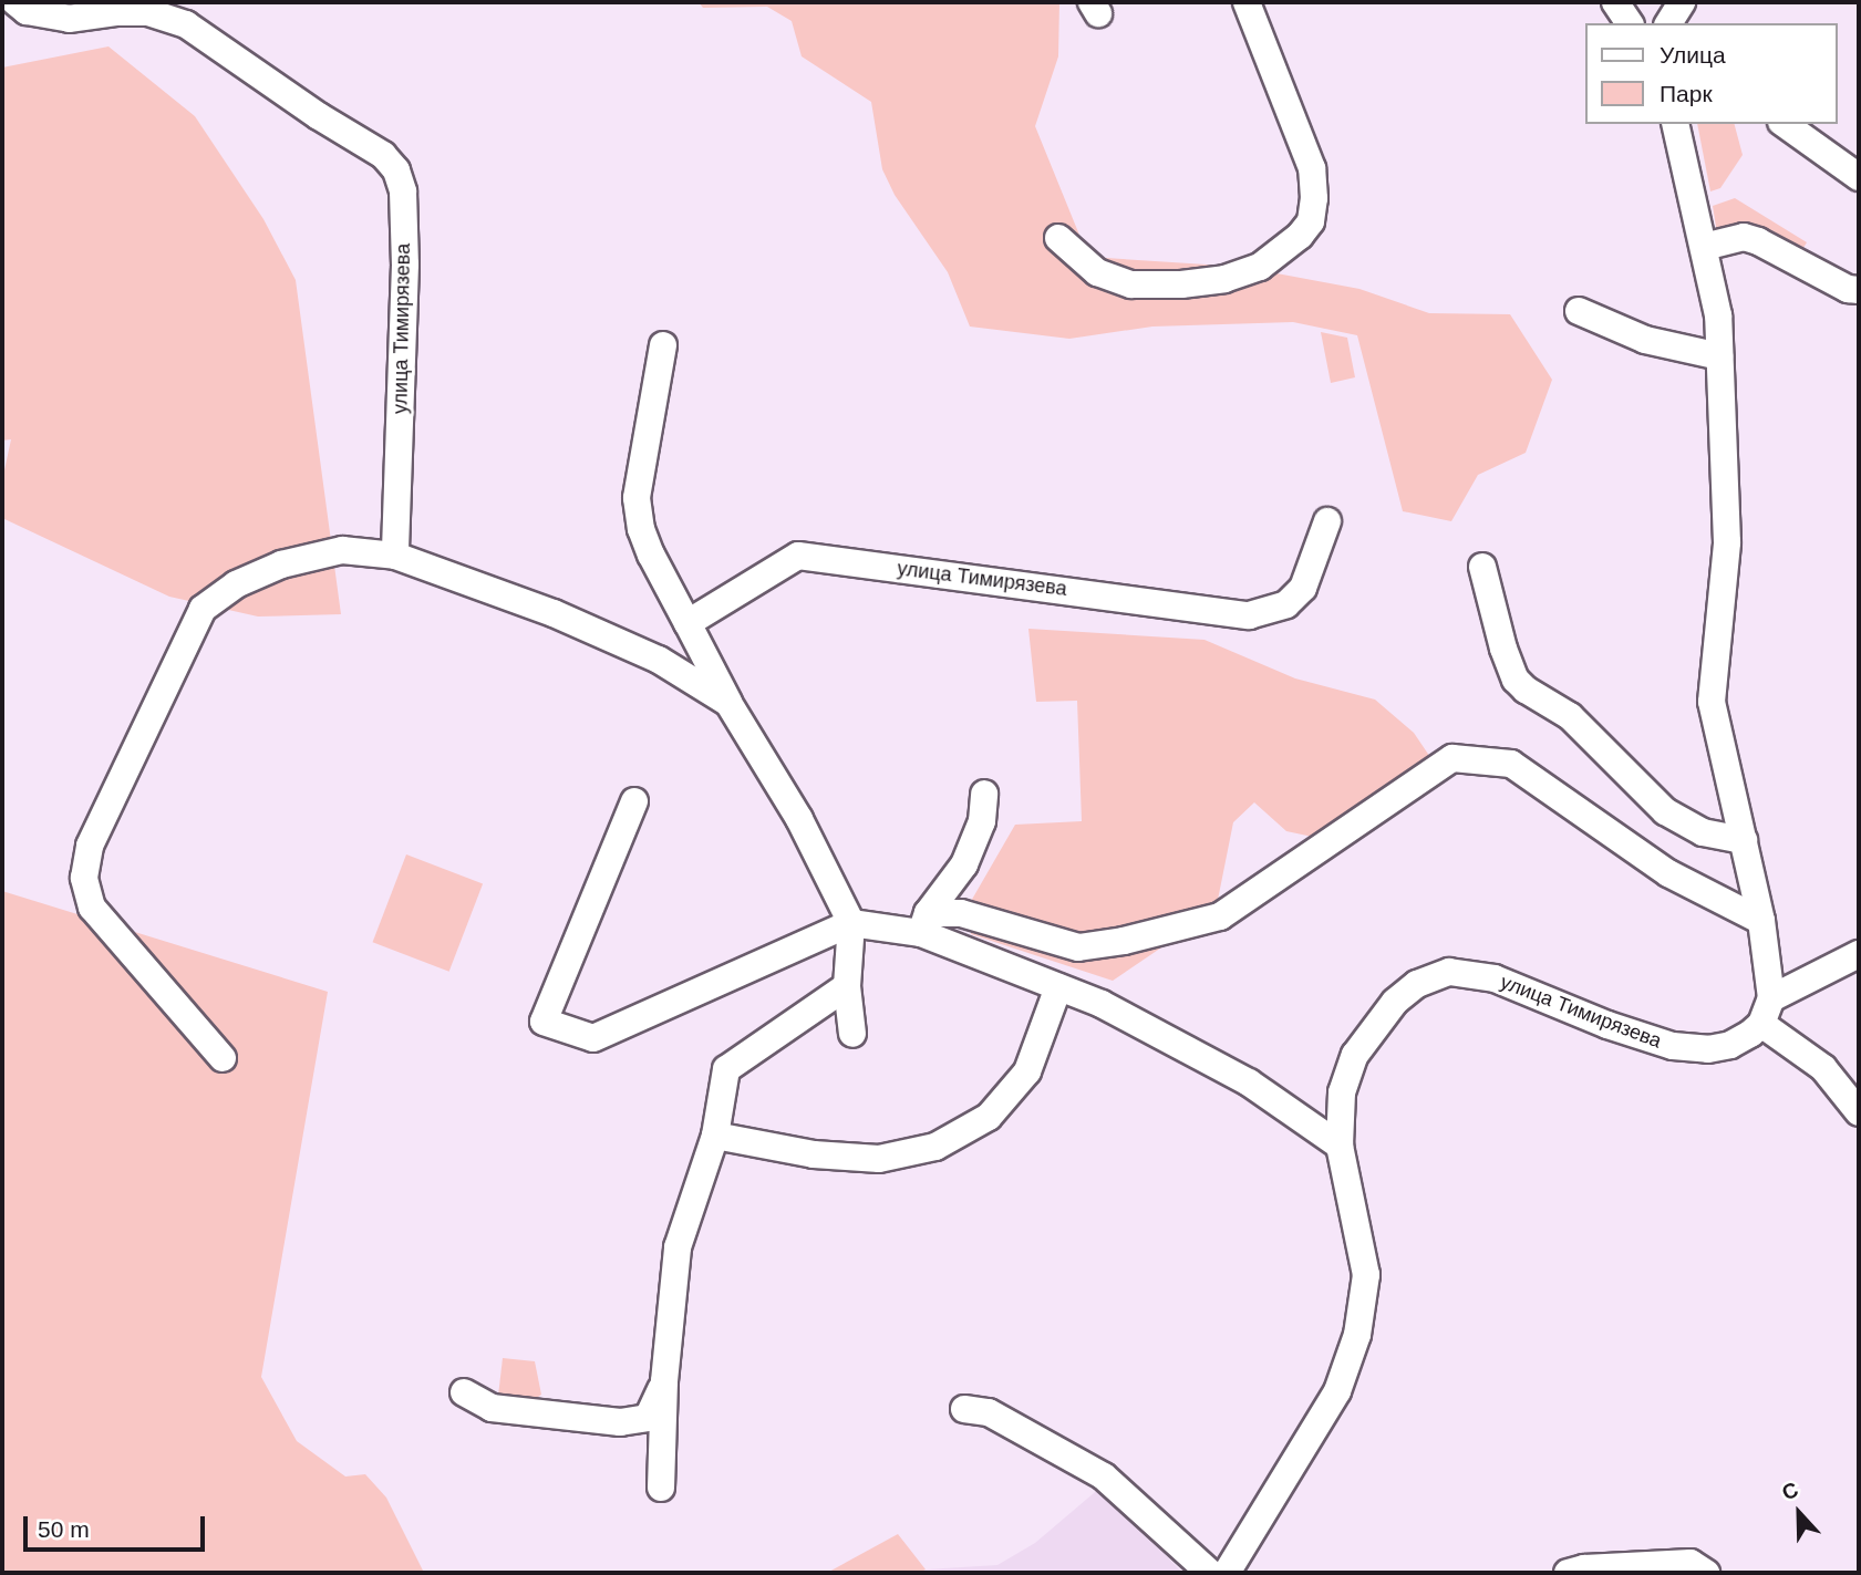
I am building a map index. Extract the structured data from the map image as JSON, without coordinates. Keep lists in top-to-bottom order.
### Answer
{
  "streets": {
    "street": ["улица Тимирязева"]
  },
  "legend": ["Улица", "Парк"],
  "scale_bar": "50 m",
  "north": "top"
}
